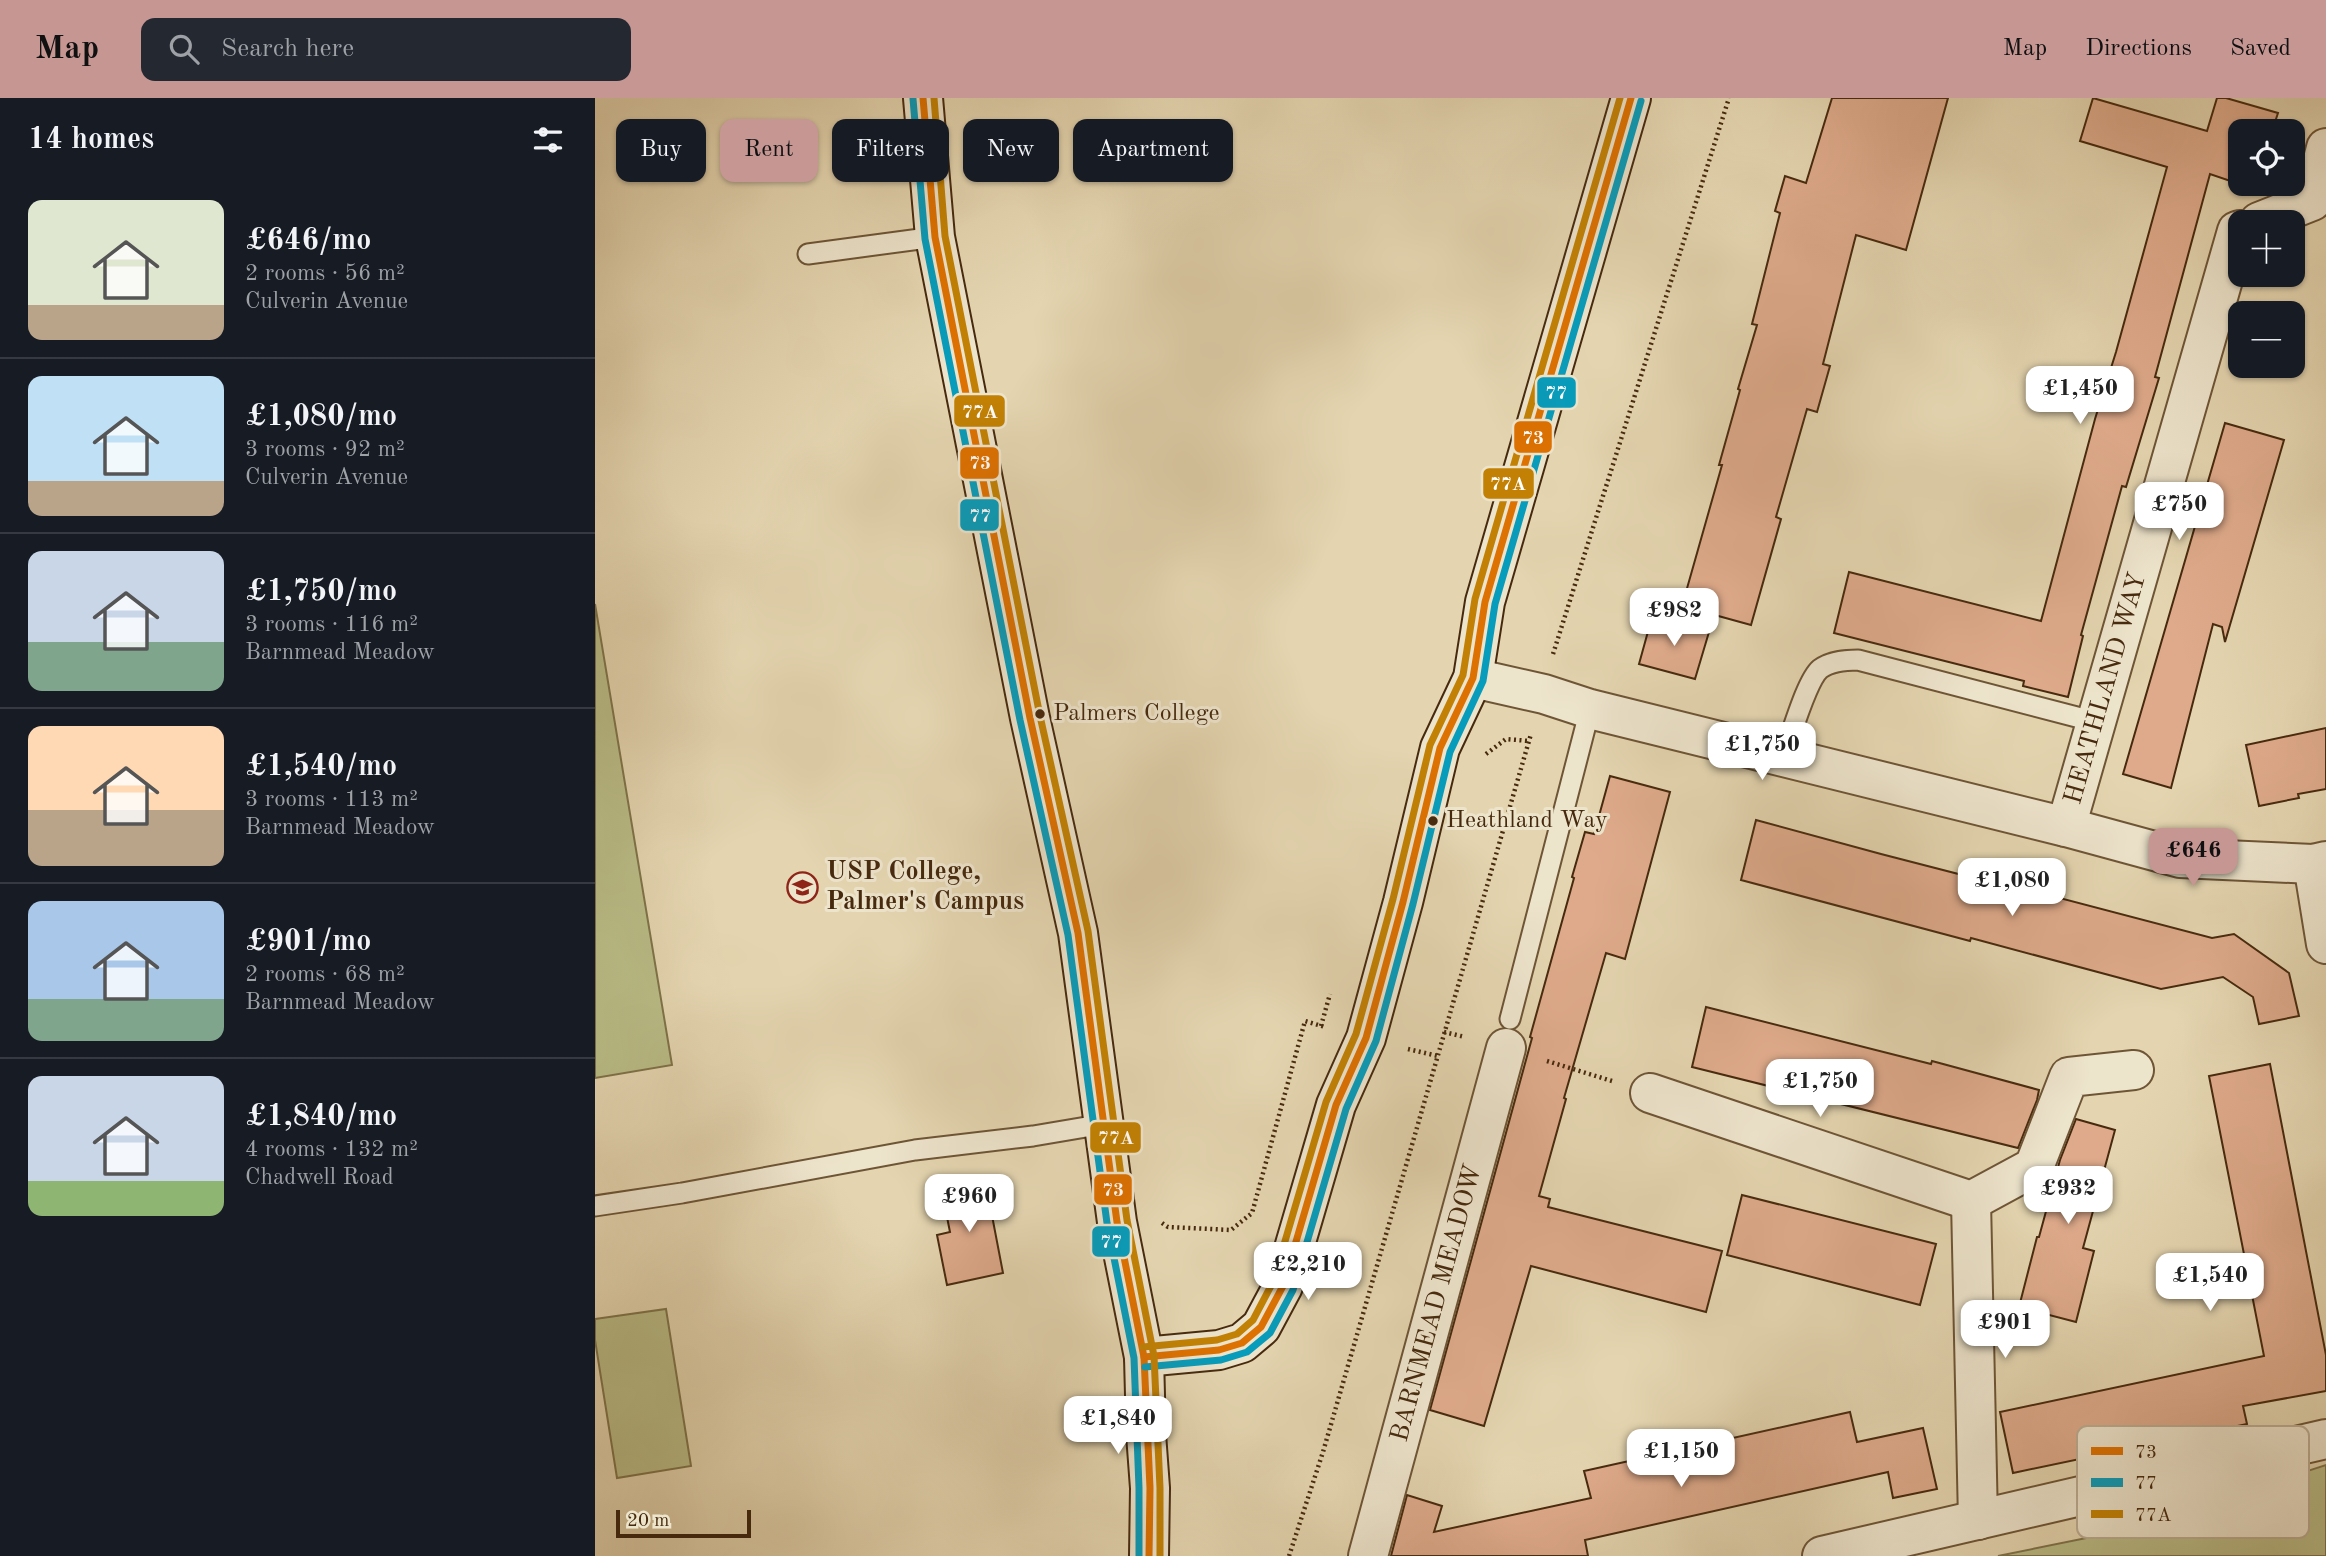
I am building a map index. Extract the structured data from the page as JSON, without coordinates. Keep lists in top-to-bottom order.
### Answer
{
  "streets": {
    "street": ["HEATHLAND WAY", "BARNMEAD MEADOW"]
  },
  "places": {
    "other": ["Palmers College", "Heathland Way"],
    "school or university": ["USP College, Palmer's Campus"]
  },
  "lines": ["transit line 73", "transit line 77A", "transit line 77"],
  "legend": ["73", "77", "77A"],
  "scale_bar": "20 m",
  "page": {
    "header": "Map",
    "search": "Search here",
    "nav": ["Map", "Directions", "Saved"],
    "heading": "14 homes",
    "map_buttons": ["+", "−"],
    "chip": [
      "Buy",
      "Rent",
      "Filters",
      "New",
      "Apartment"
    ],
    "list": [
      {
        "name": "£646/mo",
        "note": "2 rooms · 56 m² · Culverin Avenue"
      },
      {
        "name": "£1,080/mo",
        "note": "3 rooms · 92 m² · Culverin Avenue"
      },
      {
        "name": "£1,750/mo",
        "note": "3 rooms · 116 m² · Barnmead Meadow"
      },
      {
        "name": "£1,540/mo",
        "note": "3 rooms · 113 m² · Barnmead Meadow"
      },
      {
        "name": "£901/mo",
        "note": "2 rooms · 68 m² · Barnmead Meadow"
      },
      {
        "name": "£1,840/mo",
        "note": "4 rooms · 132 m² · Chadwell Road"
      }
    ],
    "price": [
      "£1,450",
      "£750",
      "£982",
      "£1,750",
      "£646",
      "£1,080",
      "£1,750",
      "£932",
      "£960",
      "£2,210",
      "£1,540",
      "£901",
      "£1,840",
      "£1,150"
    ],
    "scale": "20 m"
  }
}
